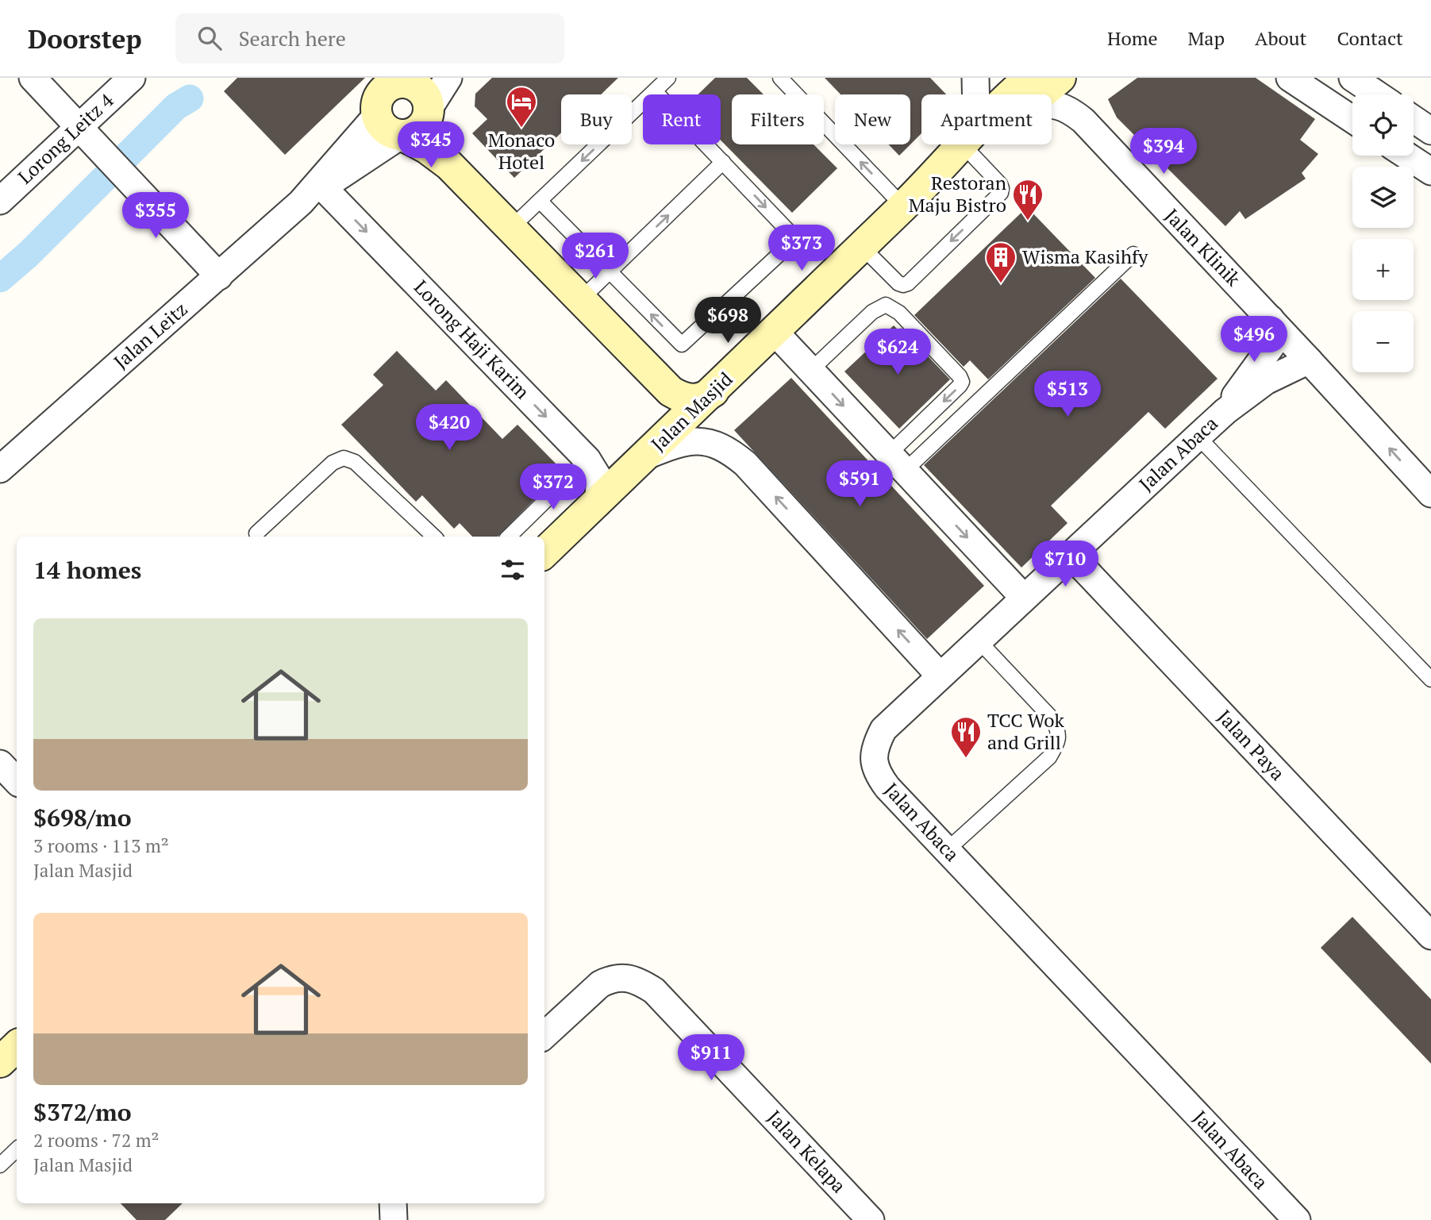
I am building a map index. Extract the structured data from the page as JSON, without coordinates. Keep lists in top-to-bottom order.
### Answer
{
  "streets": {
    "street": [
      "Lorong Leitz 4",
      "Jalan Klinik",
      "Jalan Leitz",
      "Lorong Haji Karim",
      "Jalan Masjid",
      "Jalan Abaca",
      "Jalan Paya",
      "Jalan Kelapa"
    ]
  },
  "crossings": [
    ["Jalan Klinik", "Jalan Masjid"],
    ["Lorong Haji Karim", "Jalan Masjid"],
    ["Jalan Abaca", "Jalan Paya"]
  ],
  "places": {
    "hotel": ["Monaco Hotel"],
    "restaurant": ["Restoran Maju Bistro", "TCC Wok and Grill"],
    "building": ["Wisma Kasihfy"]
  },
  "page": {
    "header": "Doorstep",
    "search": "Search here",
    "nav": [
      "Home",
      "Map",
      "About",
      "Contact"
    ],
    "map_buttons": ["+", "−"],
    "chip": [
      "Buy",
      "Rent",
      "Filters",
      "New",
      "Apartment"
    ],
    "price": [
      "$345",
      "$394",
      "$355",
      "$373",
      "$261",
      "$698",
      "$496",
      "$624",
      "$513",
      "$420",
      "$591",
      "$372",
      "$710",
      "$911"
    ],
    "heading": "14 homes",
    "list": [
      {
        "name": "$698/mo",
        "note": "3 rooms · 113 m² · Jalan Masjid"
      },
      {
        "name": "$372/mo",
        "note": "2 rooms · 72 m² · Jalan Masjid"
      }
    ]
  }
}
